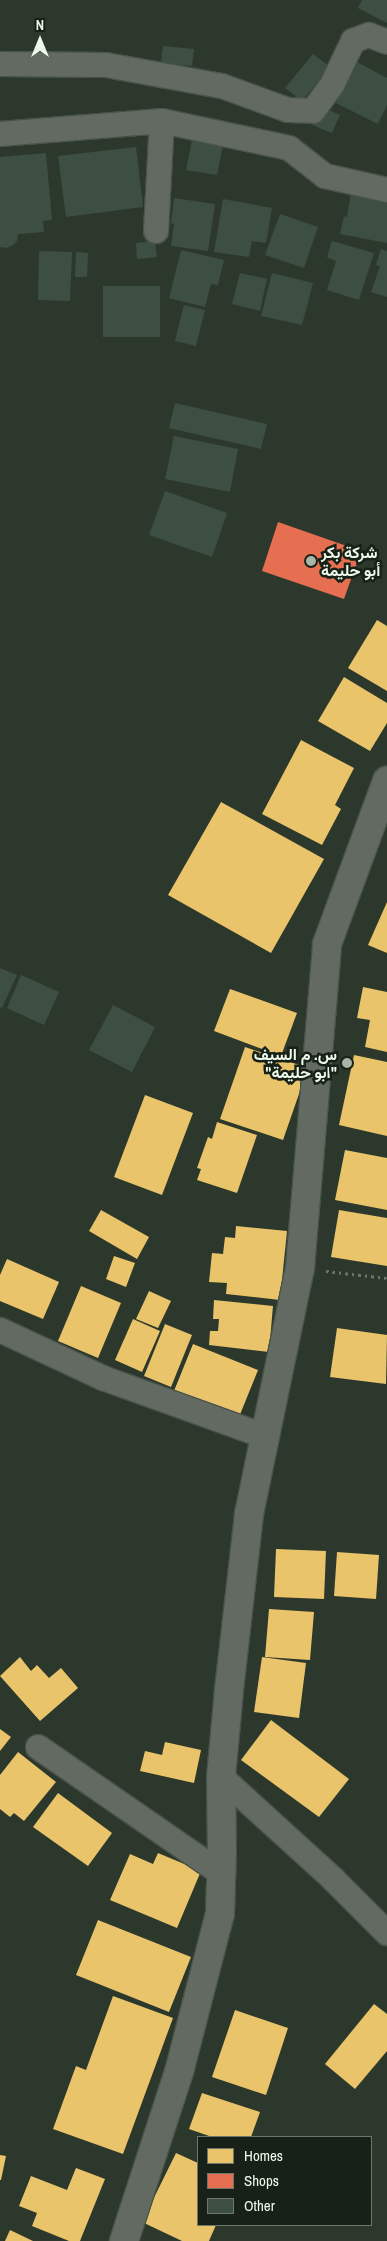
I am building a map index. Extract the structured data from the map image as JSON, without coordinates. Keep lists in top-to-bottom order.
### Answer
{
  "places": ["شركة بكر أبو حليمة", "س. م السيف \"ابو حليمة\""],
  "legend": ["Homes", "Shops", "Other"],
  "north": "top"
}
